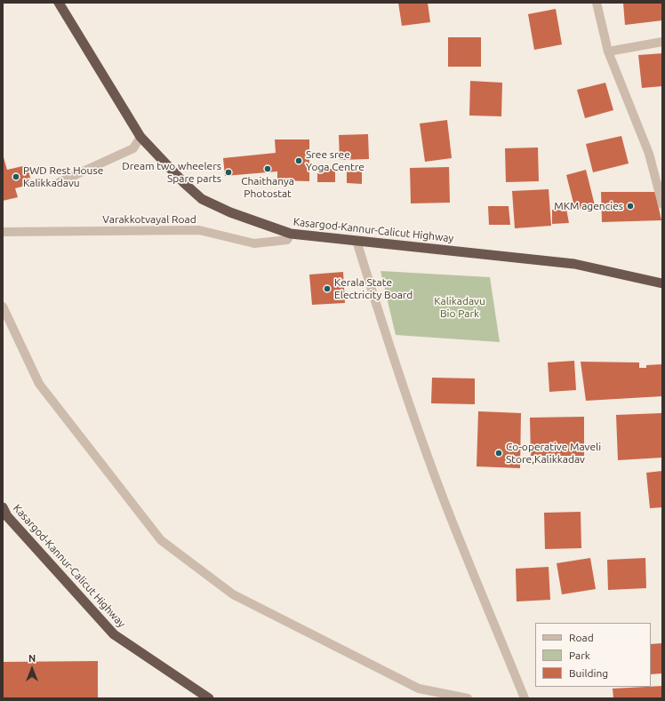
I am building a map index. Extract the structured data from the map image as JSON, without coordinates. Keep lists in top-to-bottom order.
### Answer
{
  "streets": {
    "highway": ["Kasargod-Kannur-Calicut Highway"],
    "street": ["Varakkotvayal Road"]
  },
  "crossings": [
    ["Varakkotvayal Road", "Kasargod-Kannur-Calicut Highway"]
  ],
  "parks": ["Kalikadavu Bio Park"],
  "places": [
    "Sree sree Yoga Centre",
    "Chaithanya Photostat",
    "Dream two wheelers Spare parts",
    "PWD Rest House Kalikkadavu",
    "MKM agencies",
    "Kerala State Electricity Board",
    "Co-operative Maveli Store,Kalikkadav"
  ],
  "legend": ["Road", "Park", "Building"],
  "north": "top"
}
